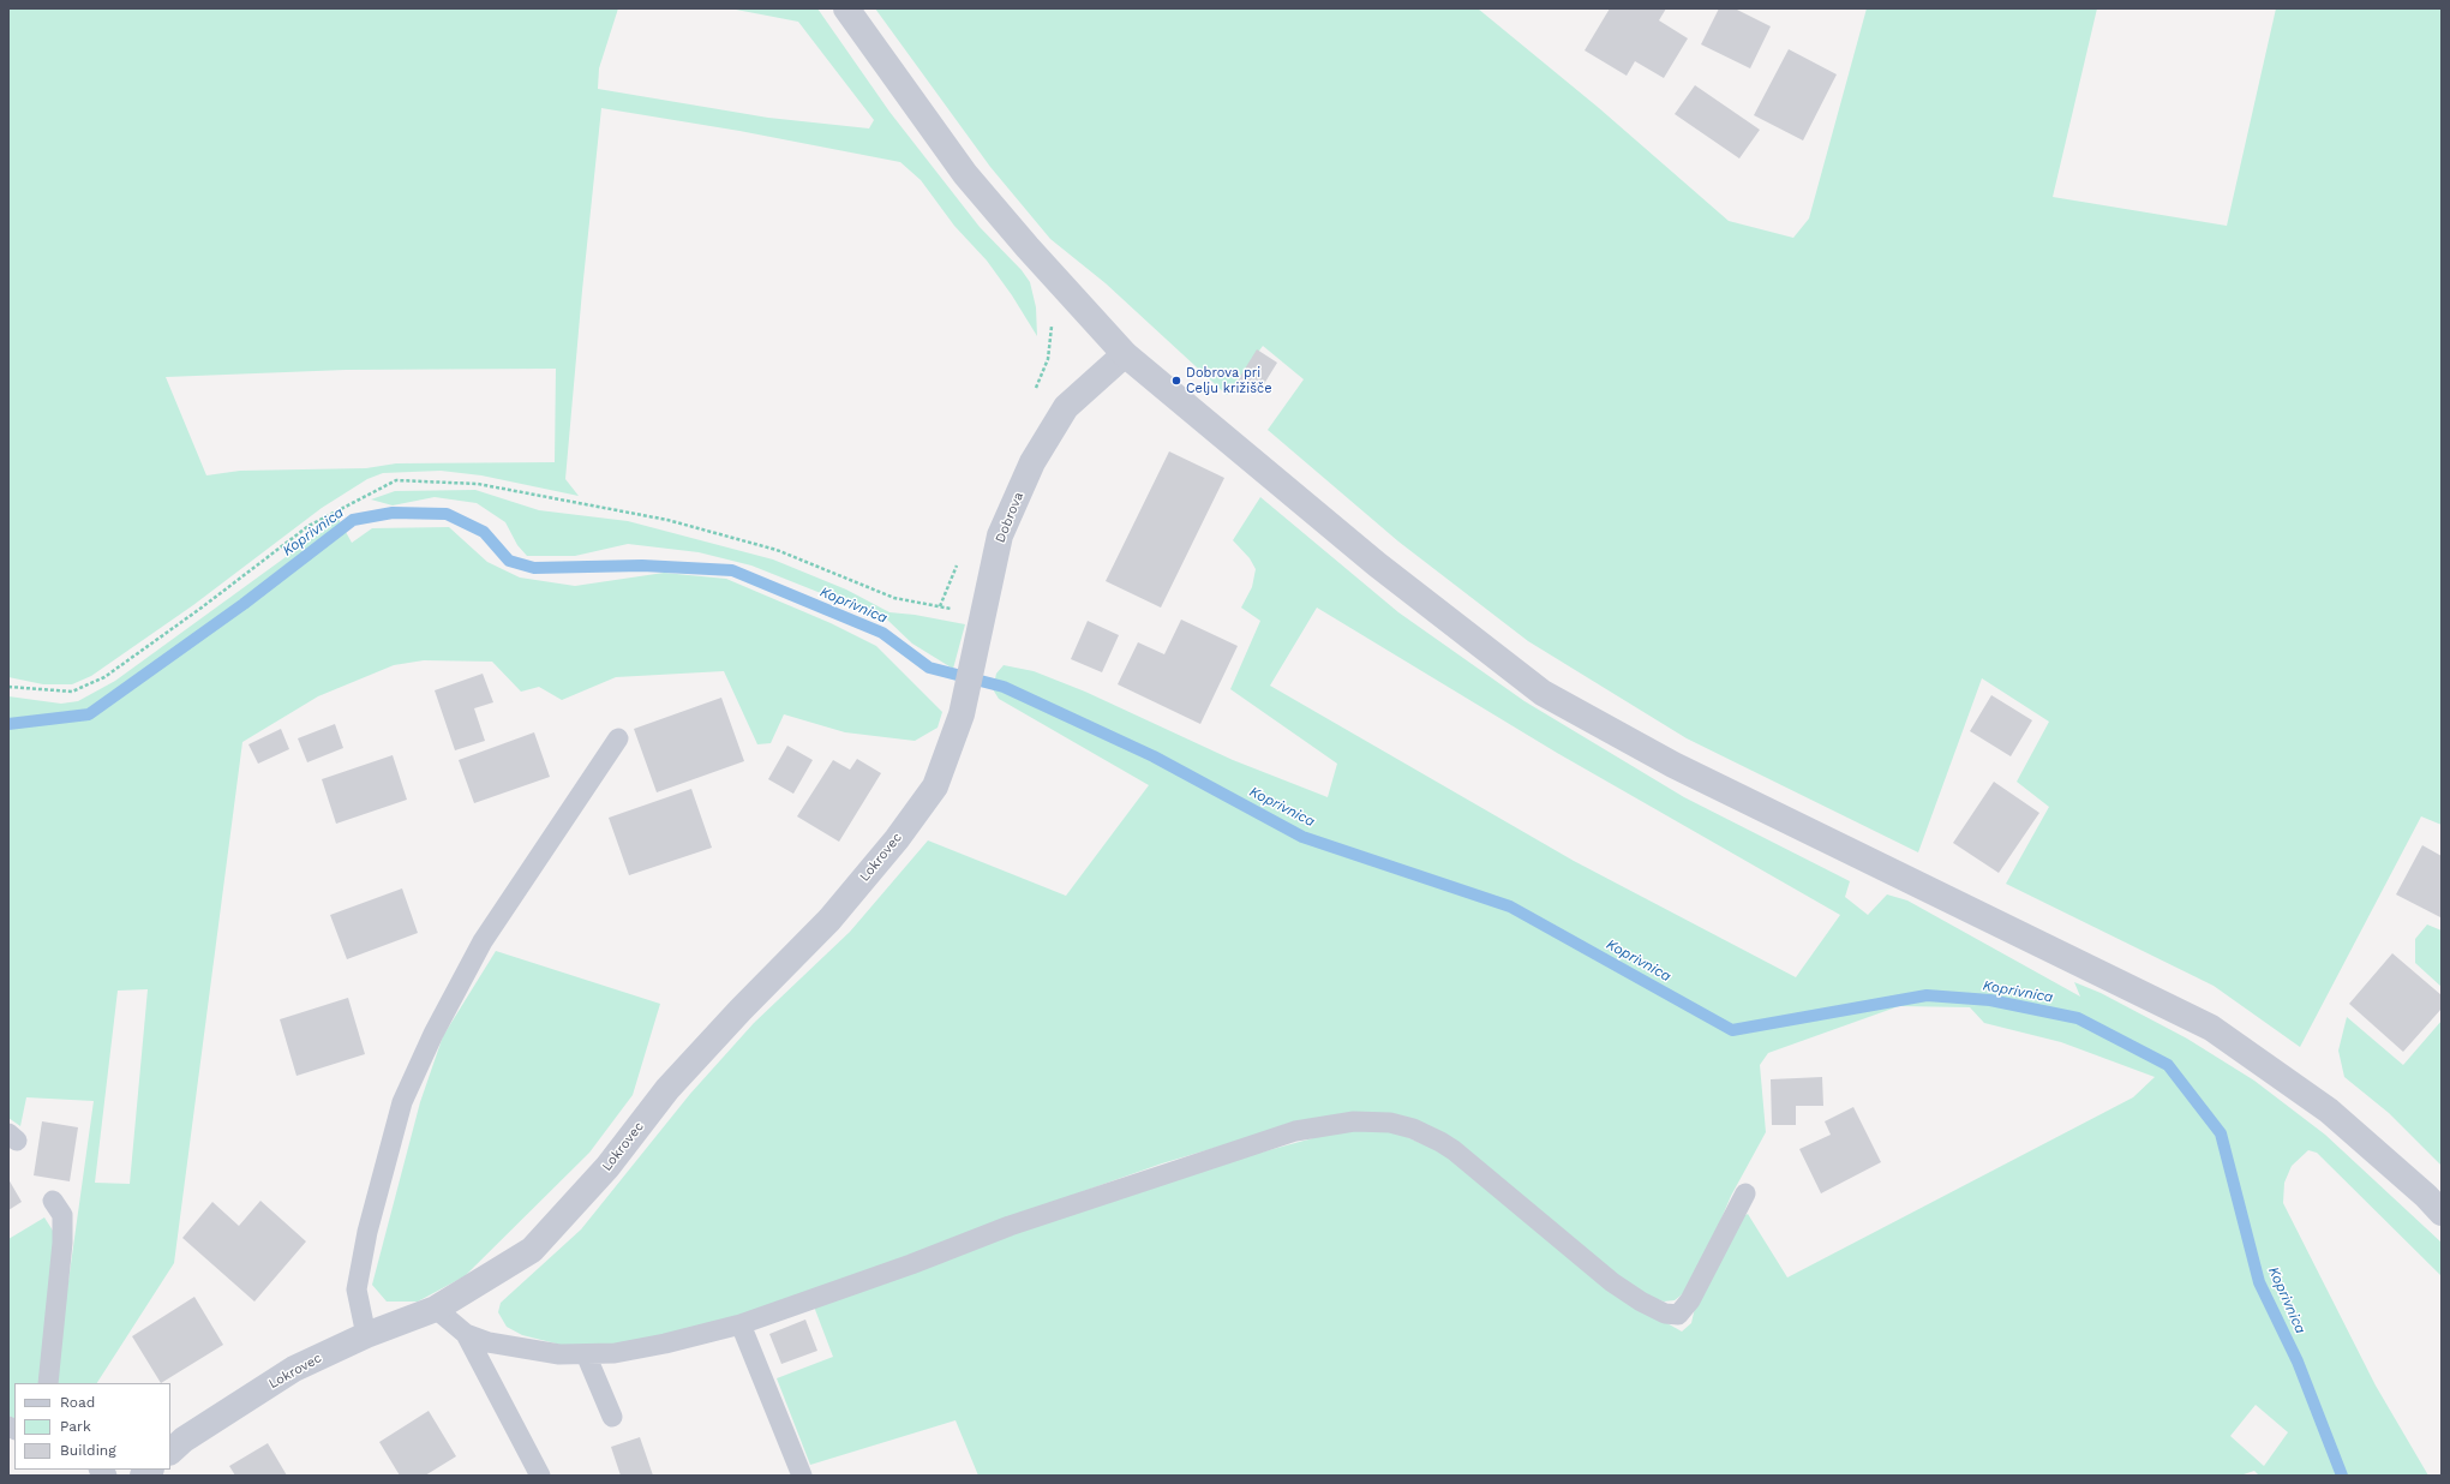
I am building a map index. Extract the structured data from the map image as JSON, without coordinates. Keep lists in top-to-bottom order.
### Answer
{
  "streets": {
    "street": ["Dobrova", "Lokrovec"]
  },
  "crossings": [
    ["Dobrova", "Lokrovec"]
  ],
  "water": ["Koprivnica"],
  "places": ["Dobrova pri Celju križišče"],
  "legend": ["Road", "Park", "Building"]
}
